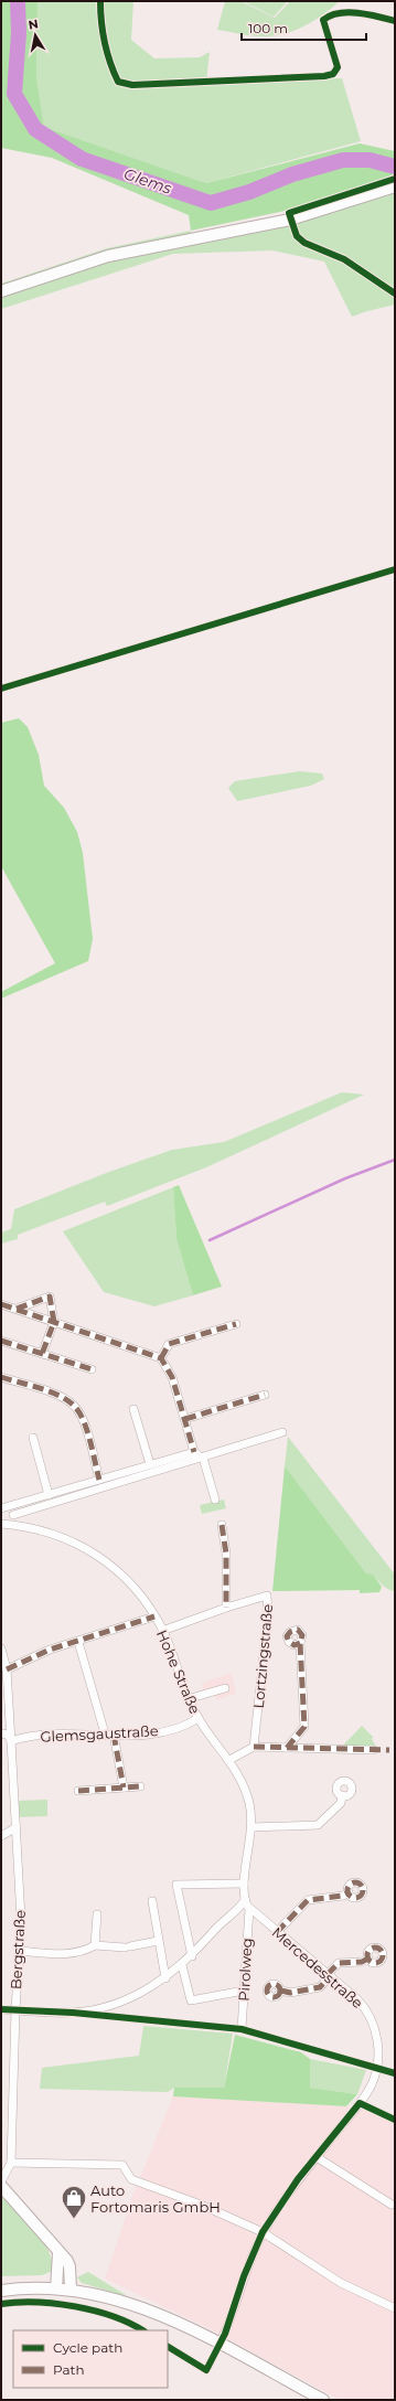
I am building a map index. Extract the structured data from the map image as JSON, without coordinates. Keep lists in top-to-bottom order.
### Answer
{
  "streets": {
    "street": [
      "Lortzingstraße",
      "Hohe Straße",
      "Glemsgaustraße",
      "Bergstraße",
      "Mercedesstraße",
      "Pirolweg"
    ]
  },
  "crossings": [
    ["Lortzingstraße", "Hohe Straße"],
    ["Hohe Straße", "Glemsgaustraße"],
    ["Hohe Straße", "Mercedesstraße"],
    ["Glemsgaustraße", "Bergstraße"],
    ["Mercedesstraße", "Pirolweg"]
  ],
  "water": ["Glems"],
  "places": {
    "shop": ["Auto Fortomaris GmbH"]
  },
  "legend": ["Cycle path", "Path"],
  "scale_bar": "100 m",
  "north": "top"
}
